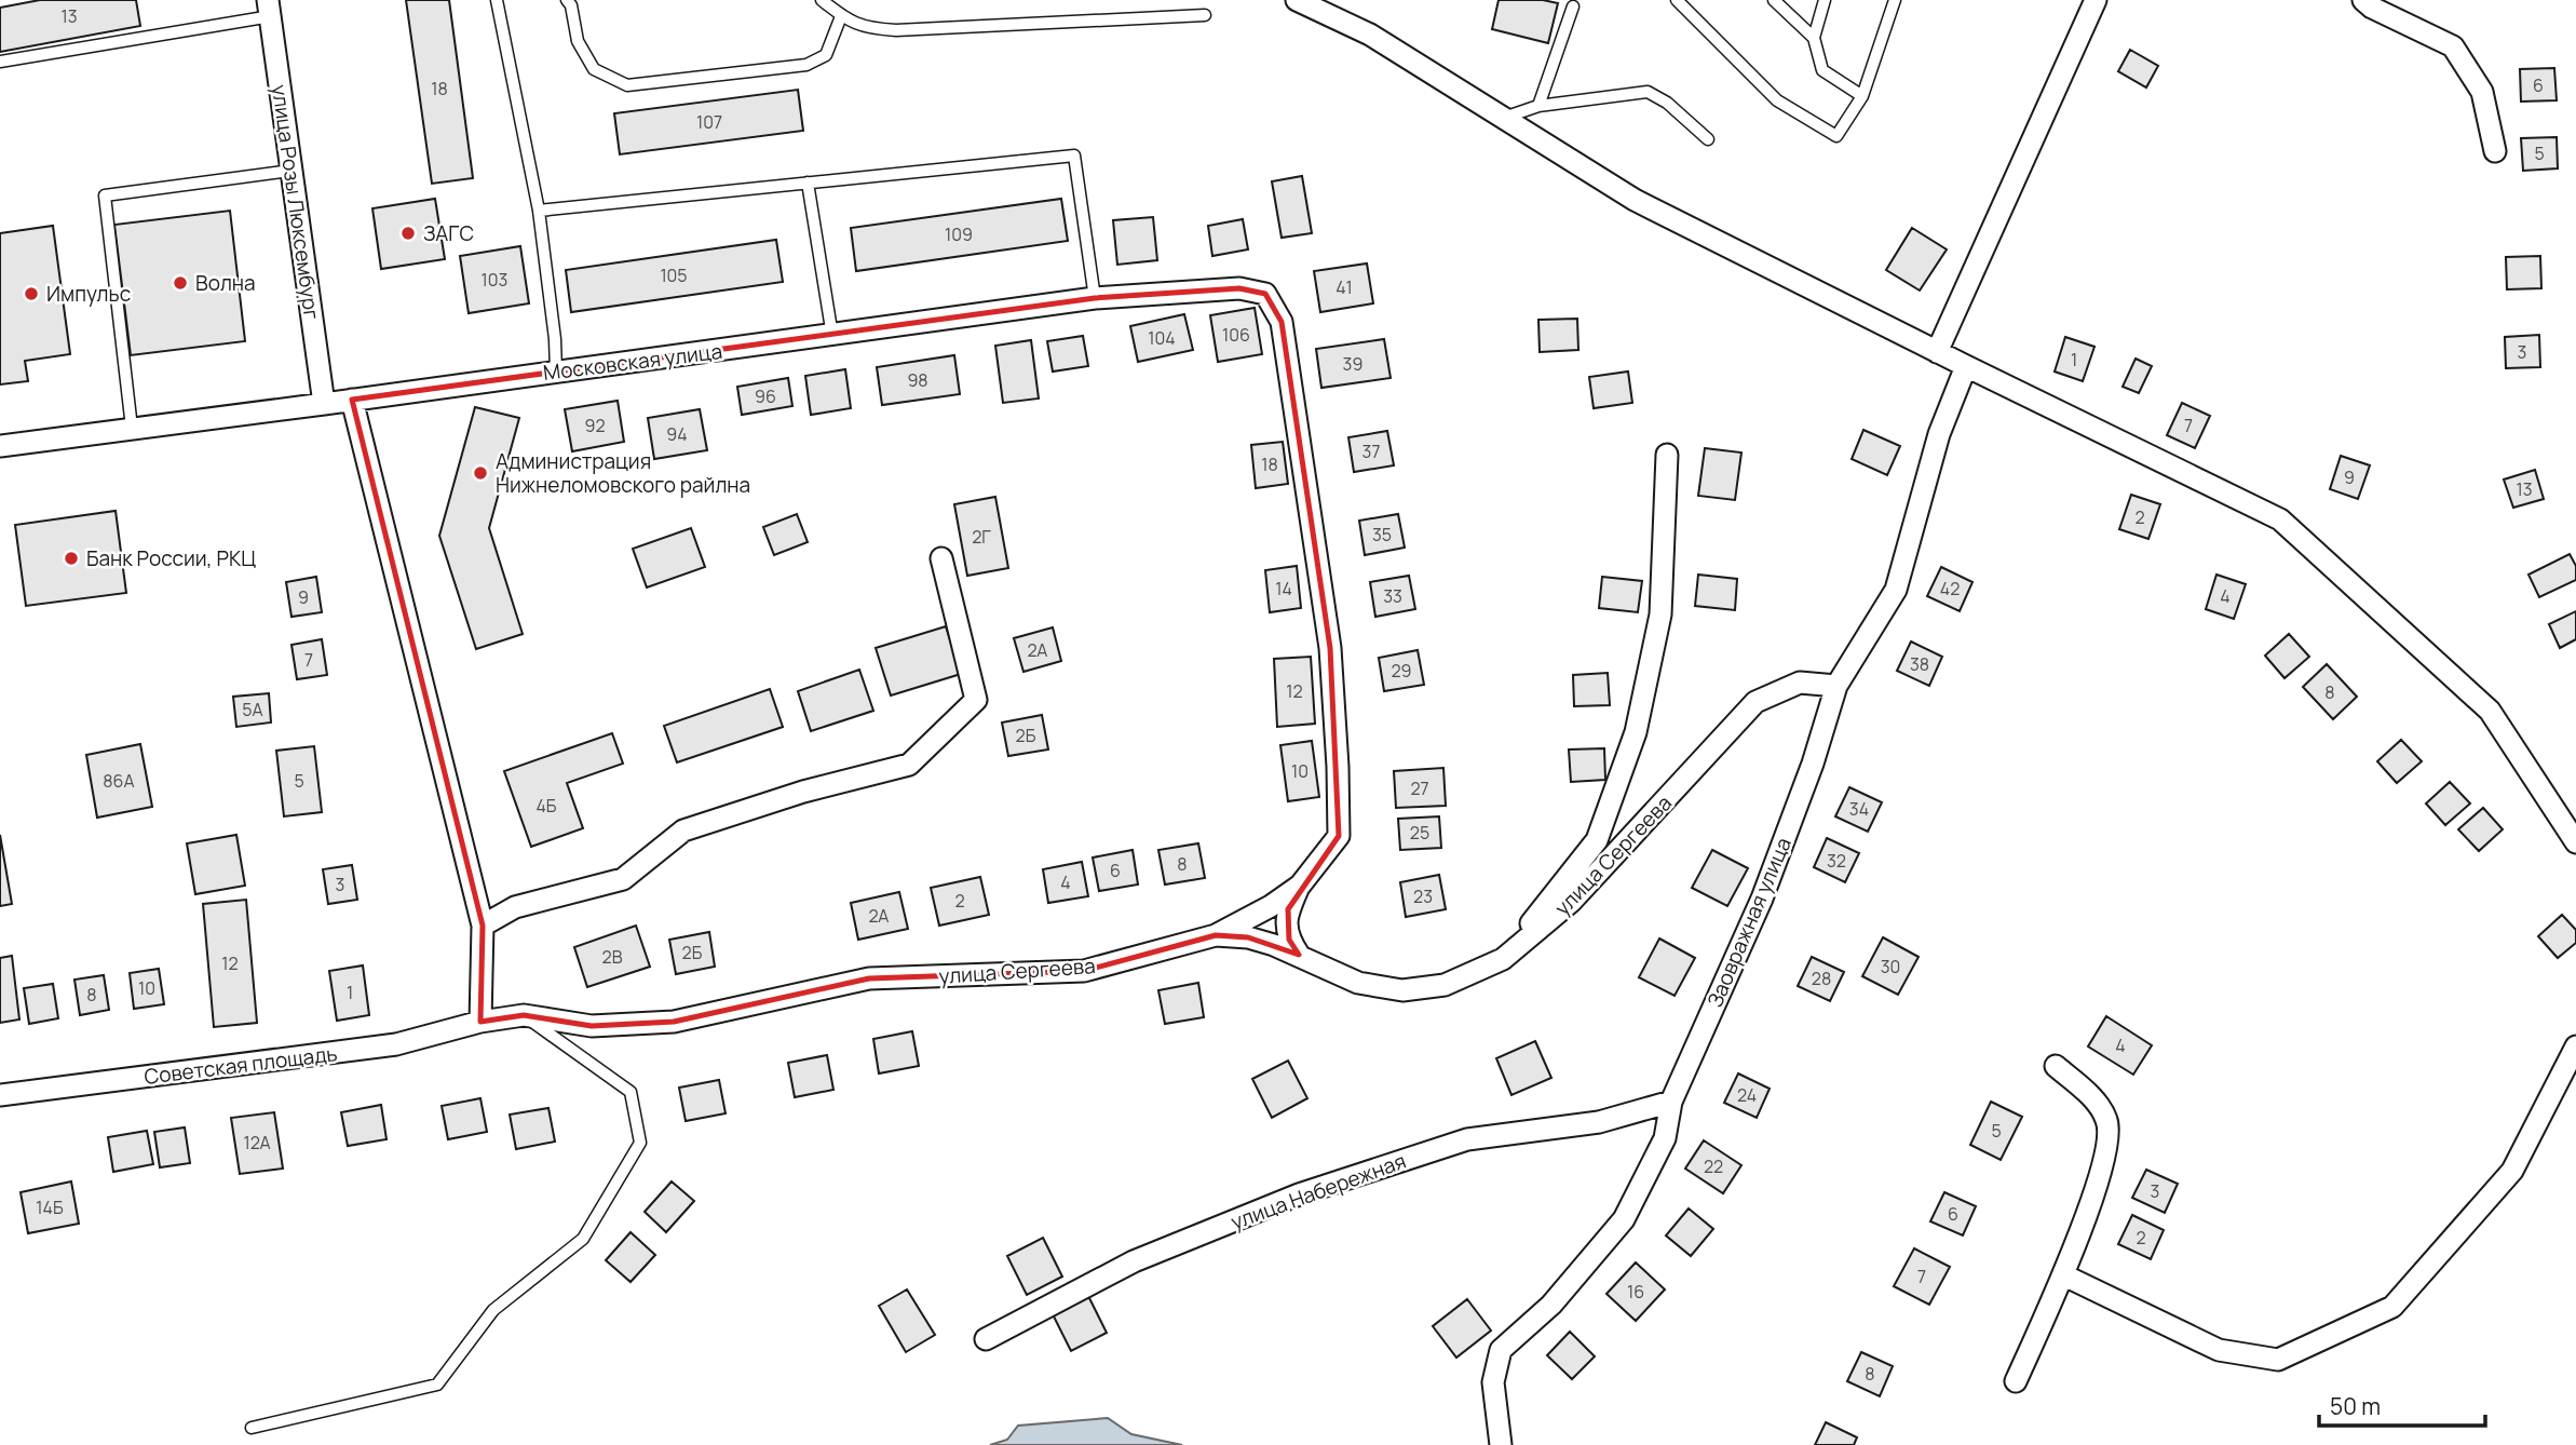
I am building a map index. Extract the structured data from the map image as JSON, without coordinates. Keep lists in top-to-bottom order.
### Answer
{
  "streets": {
    "street": [
      "улица Розы Люксембург",
      "Московская улица",
      "улица Сергеева",
      "Заовражная улица",
      "Советская площадь",
      "улица Набережная"
    ]
  },
  "crossings": [
    ["улица Розы Люксембург", "Московская улица"],
    ["улица Сергеева", "Заовражная улица"],
    ["улица Сергеева", "Советская площадь"],
    ["Заовражная улица", "улица Набережная"]
  ],
  "places": [
    "ЗАГС",
    "Волна",
    "Импульс",
    "Администрация Нижнеломовского райлна",
    "Банк России, РКЦ"
  ],
  "house_numbers": [
    "13",
    "6",
    "18",
    "107",
    "5",
    "109",
    "105",
    "103",
    "41",
    "106",
    "104",
    "3",
    "1",
    "39",
    "98",
    "96",
    "92",
    "7",
    "94",
    "37",
    "18",
    "9",
    "13",
    "2",
    "35",
    "2Г",
    "14",
    "42",
    "33",
    "4",
    "9",
    "2А",
    "7",
    "38",
    "29",
    "12",
    "8",
    "5А",
    "2Б",
    "10",
    "86А",
    "5",
    "27",
    "4Б",
    "34",
    "25",
    "32",
    "8",
    "6",
    "4",
    "3",
    "23",
    "2",
    "2А",
    "2Б",
    "2В",
    "12",
    "30",
    "28",
    "10",
    "1",
    "8",
    "4",
    "24",
    "5",
    "12А",
    "22",
    "3",
    "14Б",
    "6",
    "2",
    "7",
    "16",
    "8"
  ],
  "scale_bar": "50 m"
}
